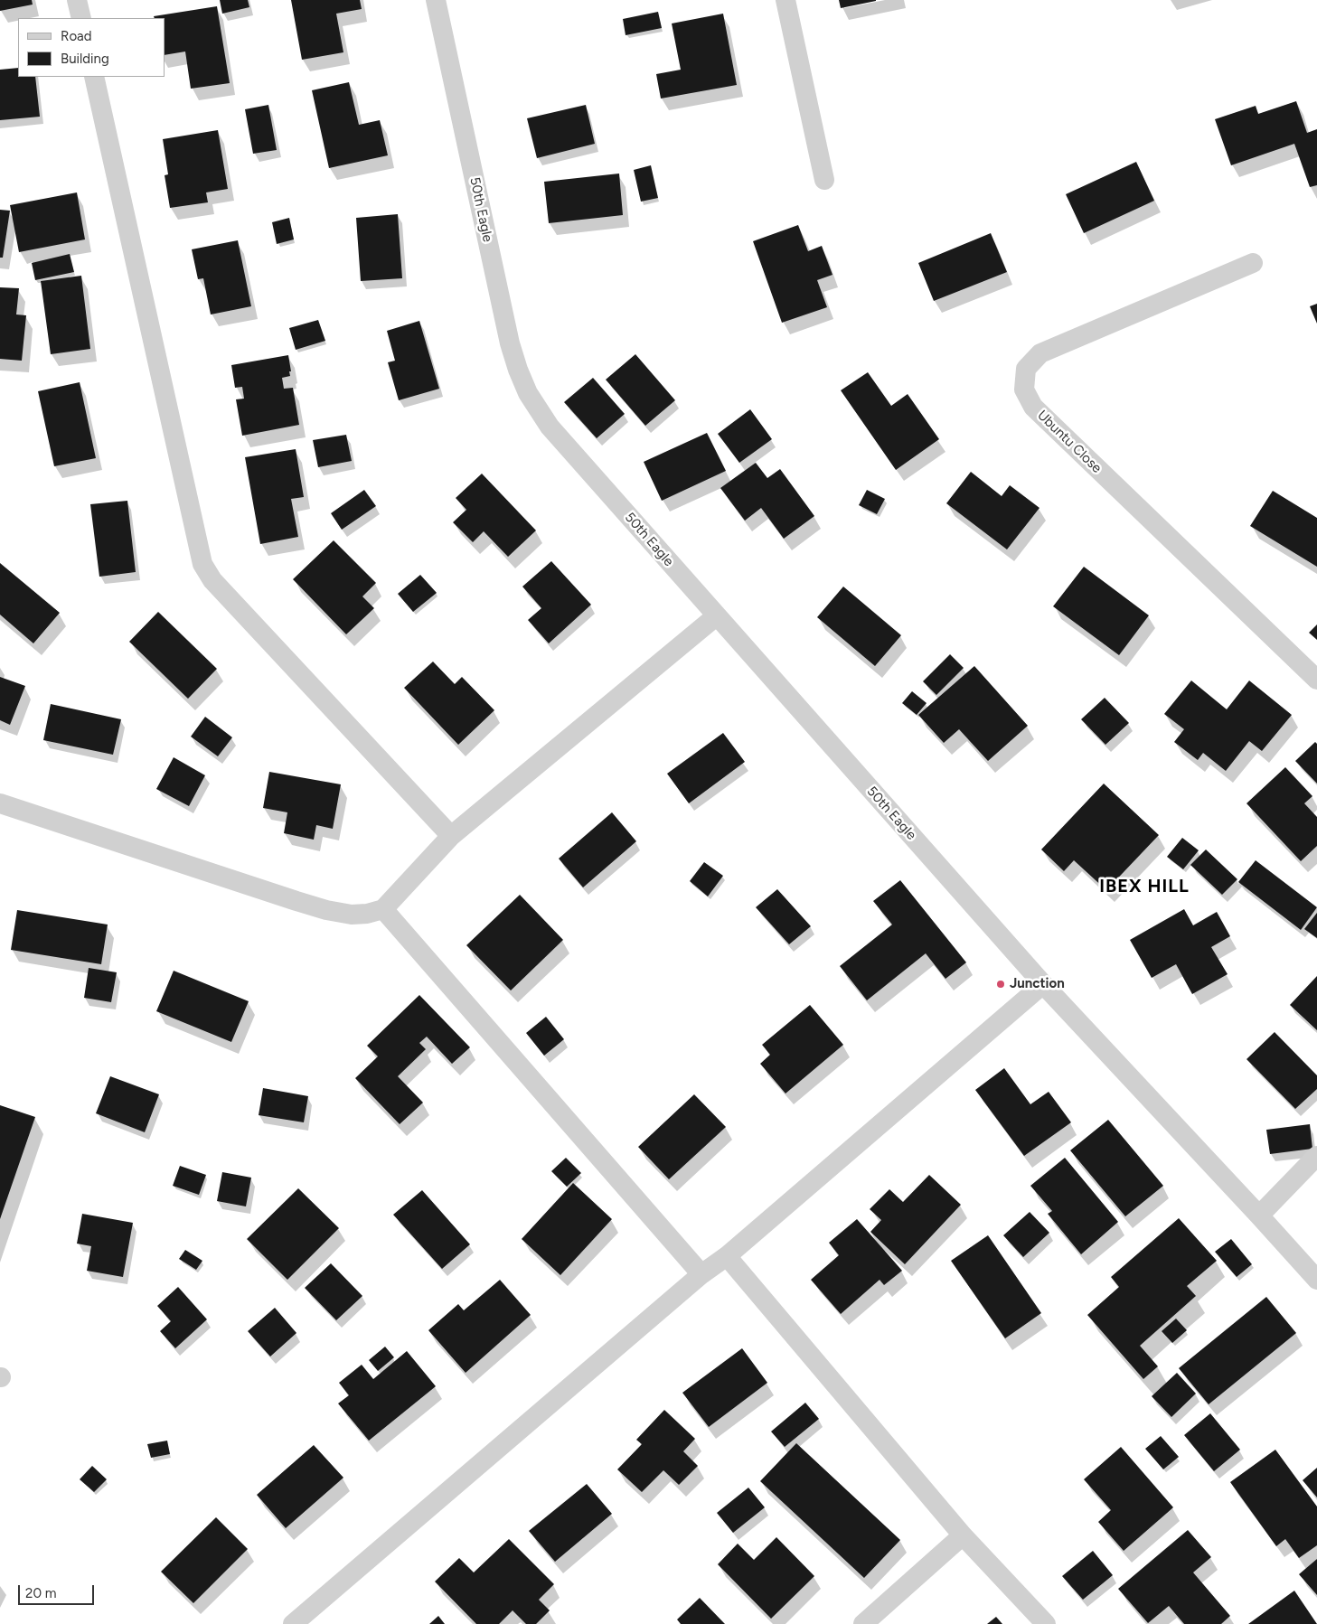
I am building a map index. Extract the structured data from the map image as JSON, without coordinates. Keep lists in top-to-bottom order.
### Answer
{
  "streets": {
    "street": ["50th Eagle", "Ubuntu Close"]
  },
  "districts": ["IBEX HILL"],
  "places": ["Junction"],
  "legend": ["Road", "Building"],
  "scale_bar": "20 m"
}
